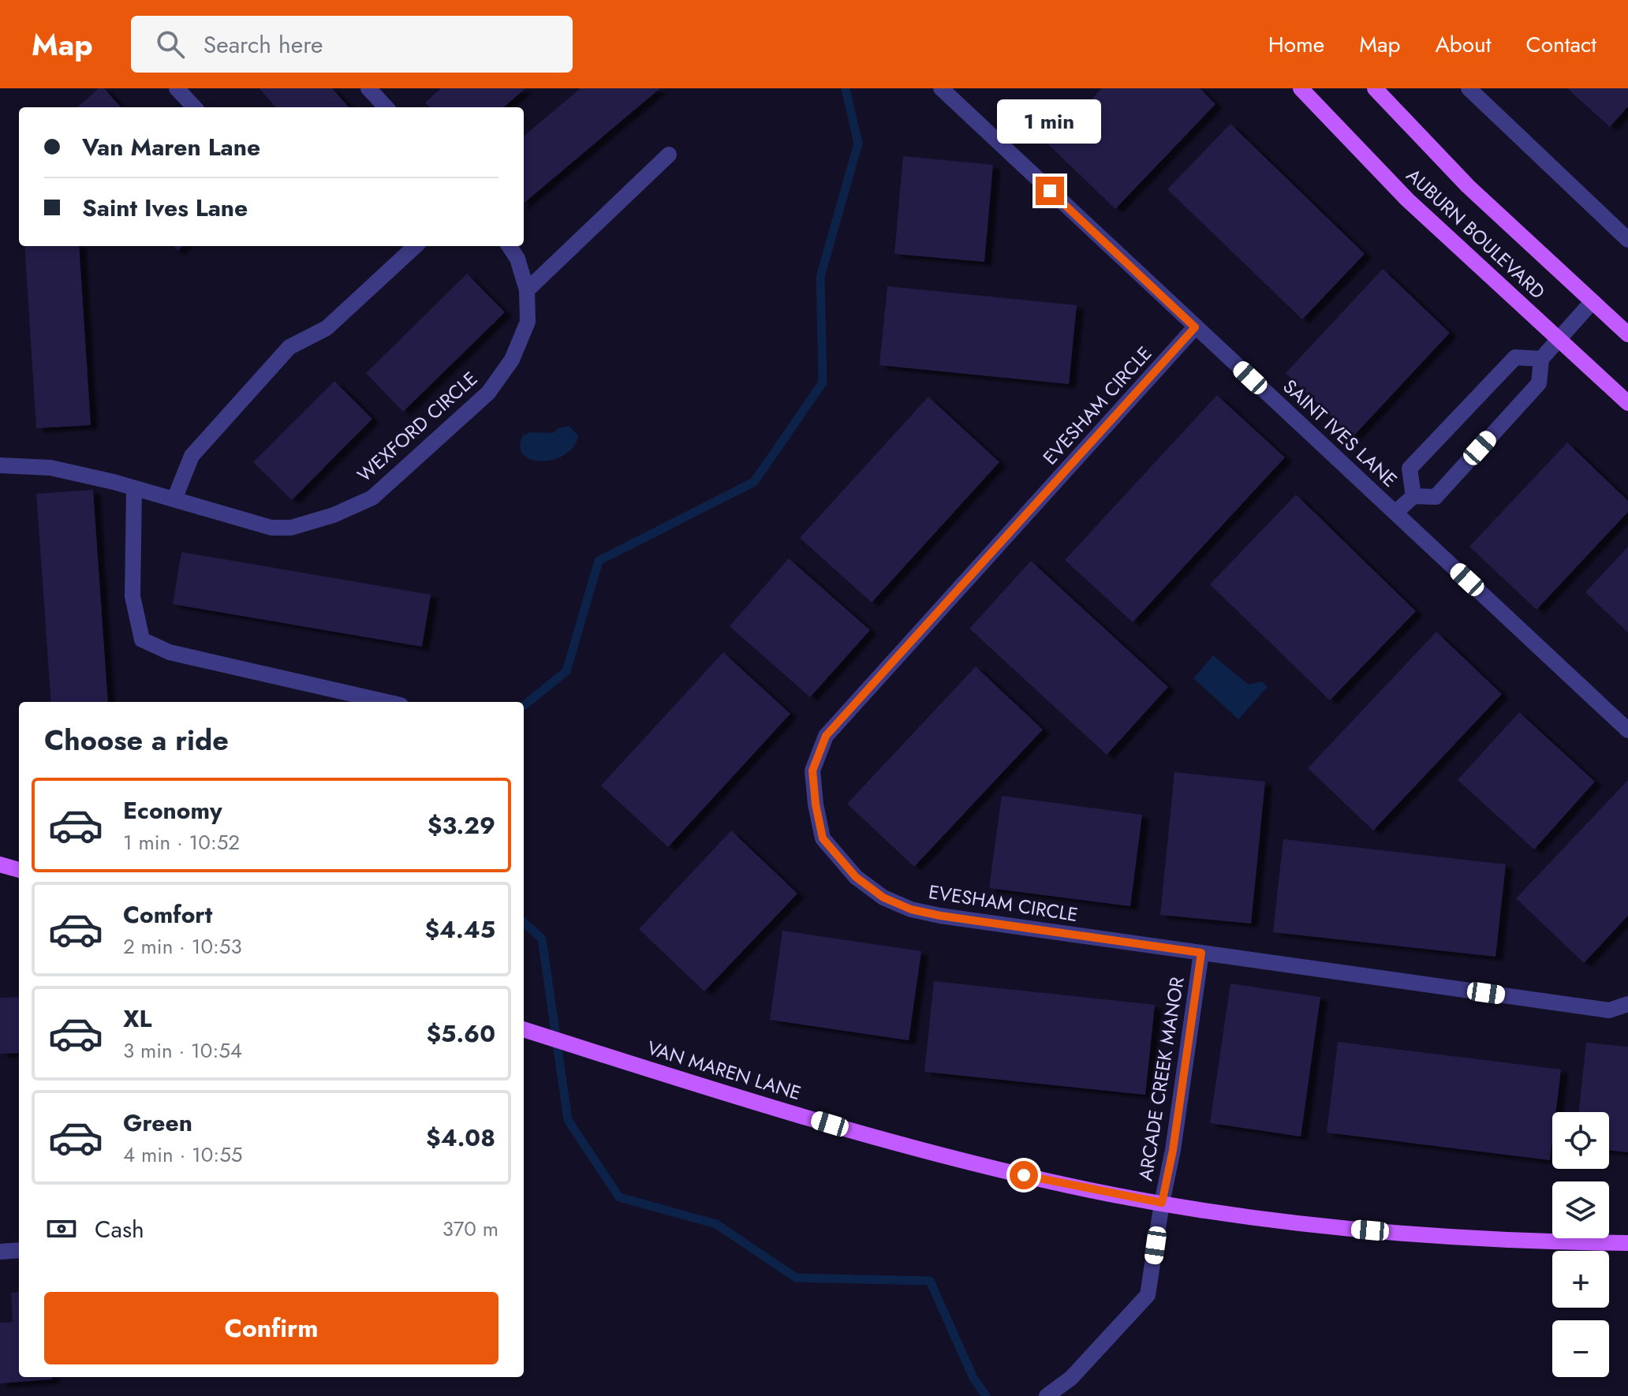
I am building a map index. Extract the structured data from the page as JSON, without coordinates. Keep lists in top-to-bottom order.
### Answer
{
  "streets": {
    "main road": ["AUBURN BOULEVARD", "VAN MAREN LANE"],
    "street": [
      "EVESHAM CIRCLE",
      "WEXFORD CIRCLE",
      "SAINT IVES LANE",
      "ARCADE CREEK MANOR"
    ]
  },
  "crossings": [
    ["EVESHAM CIRCLE", "SAINT IVES LANE"],
    ["EVESHAM CIRCLE", "ARCADE CREEK MANOR"],
    ["VAN MAREN LANE", "ARCADE CREEK MANOR"]
  ],
  "page": {
    "header": "Map",
    "search": "Search here",
    "nav": [
      "Home",
      "Map",
      "About",
      "Contact"
    ],
    "bubble": "1 min",
    "banner": ["Van Maren Lane", "Saint Ives Lane"],
    "heading": "Choose a ride",
    "list": [
      {
        "name": "Economy",
        "note": "1 min · 10:52",
        "value": "$3.29"
      },
      {
        "name": "Comfort",
        "note": "2 min · 10:53",
        "value": "$4.45"
      },
      {
        "name": "XL",
        "note": "3 min · 10:54",
        "value": "$5.60"
      },
      {
        "name": "Green",
        "note": "4 min · 10:55",
        "value": "$4.08"
      }
    ],
    "map_buttons": ["+", "−"],
    "pay": ["Cash", "370 m"],
    "buttons": "Confirm"
  }
}
